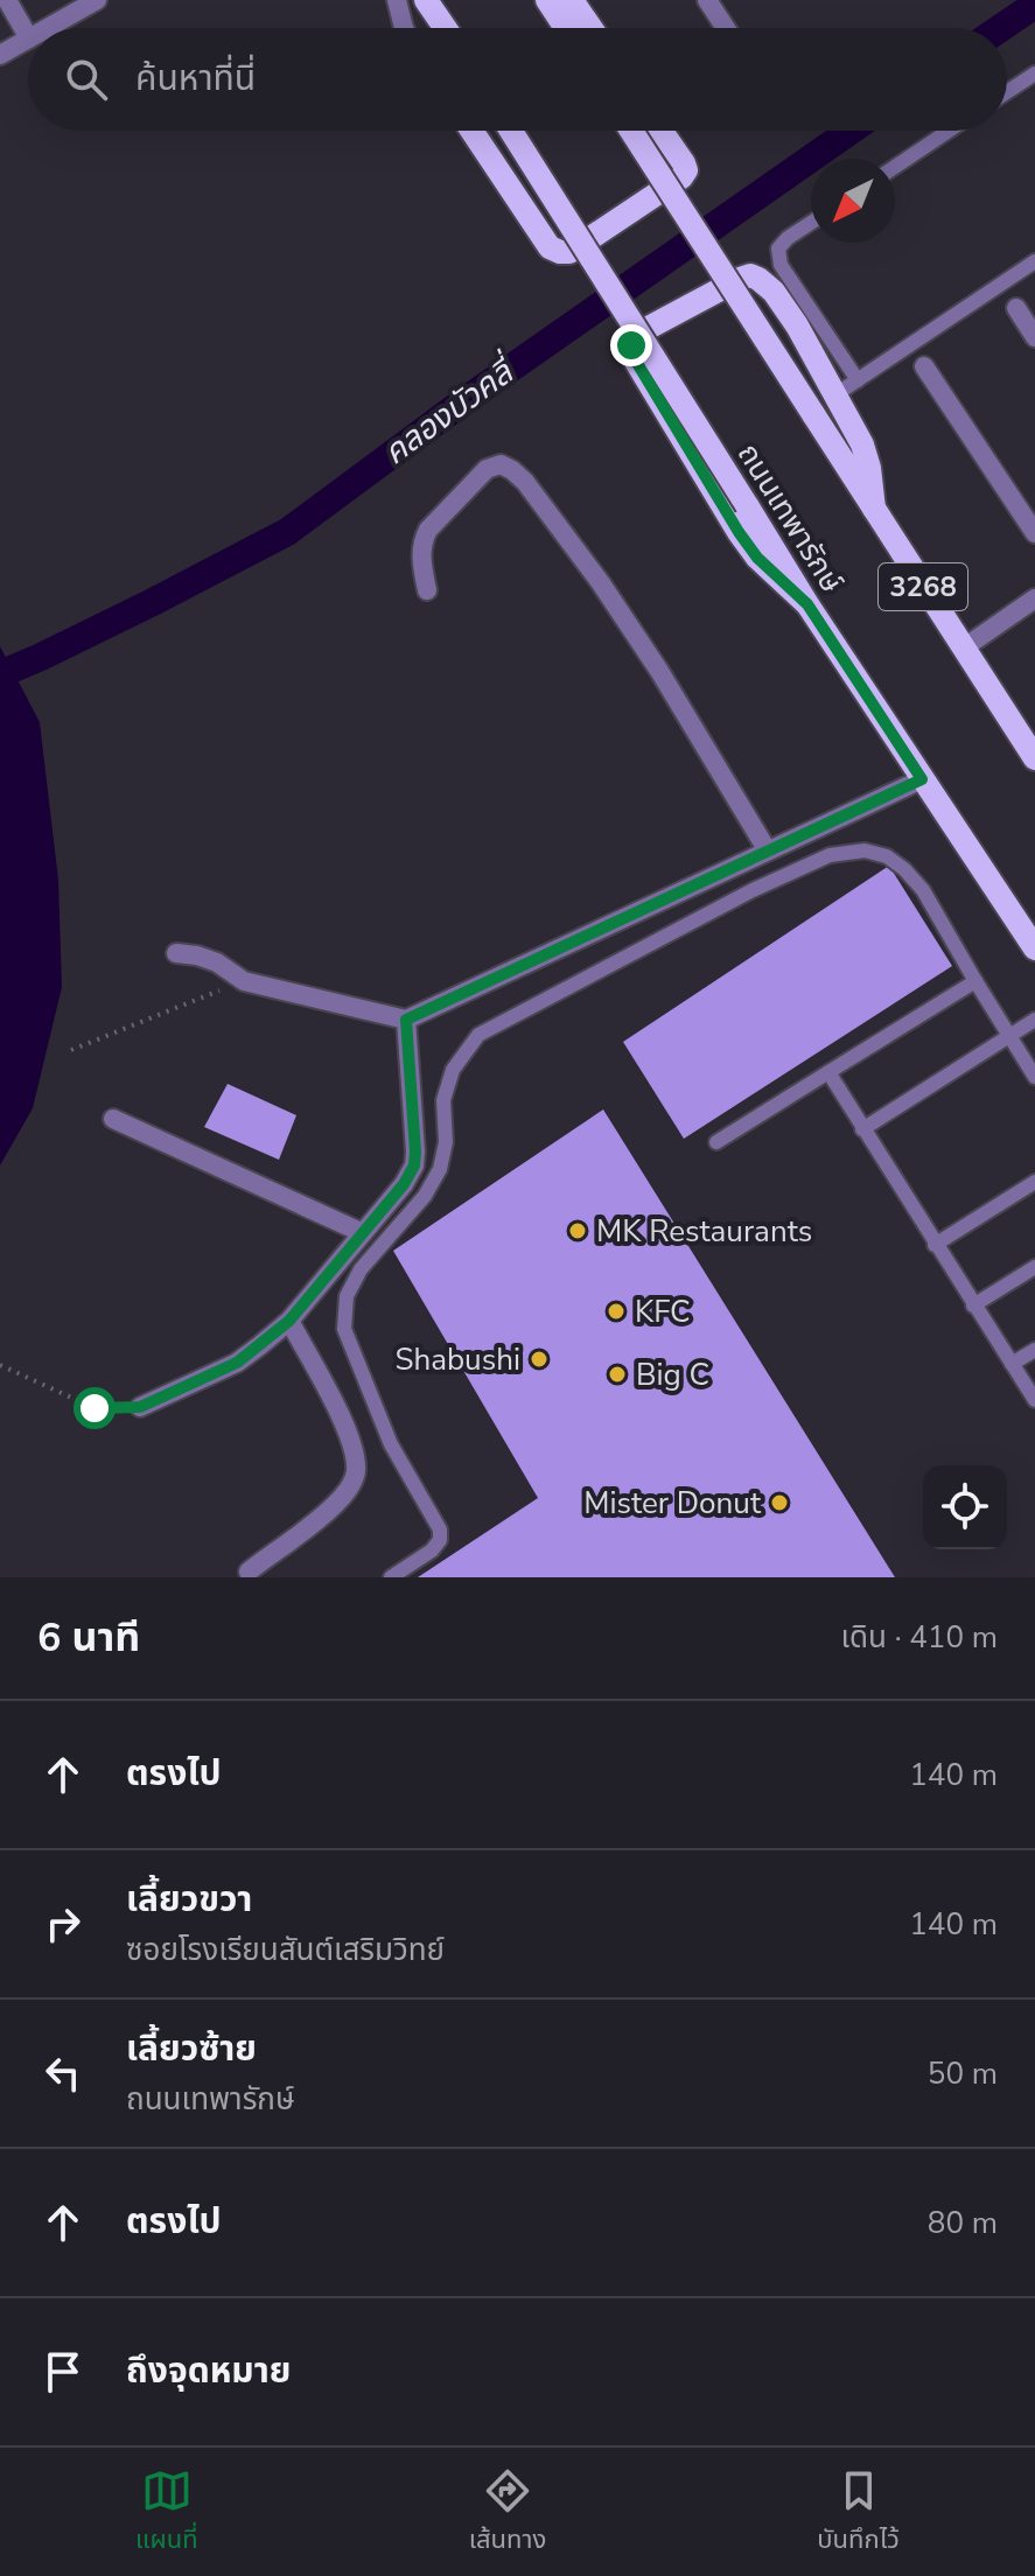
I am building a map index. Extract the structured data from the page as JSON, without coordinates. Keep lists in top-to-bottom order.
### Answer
{
  "streets": {
    "main road": ["ถนนเทพารักษ์", "3268"]
  },
  "water": ["คลองบัวคลี่"],
  "places": [
    "MK Restaurants",
    "KFC",
    "Shabushi",
    "Big C",
    "Mister Donut"
  ],
  "north": "bottom left",
  "page": {
    "search": "ค้นหาที่นี่",
    "heading": ["6 นาที", "เดิน · 410 m"],
    "list": [
      ["ตรงไป", "140 m"],
      ["เลี้ยวขวา", "ซอยโรงเรียนสันต์เสริมวิทย์", "140 m"],
      ["เลี้ยวซ้าย", "ถนนเทพารักษ์", "50 m"],
      ["ตรงไป", "80 m"],
      "ถึงจุดหมาย"
    ],
    "nav": ["แผนที่", "เส้นทาง", "บันทึกไว้"]
  }
}
